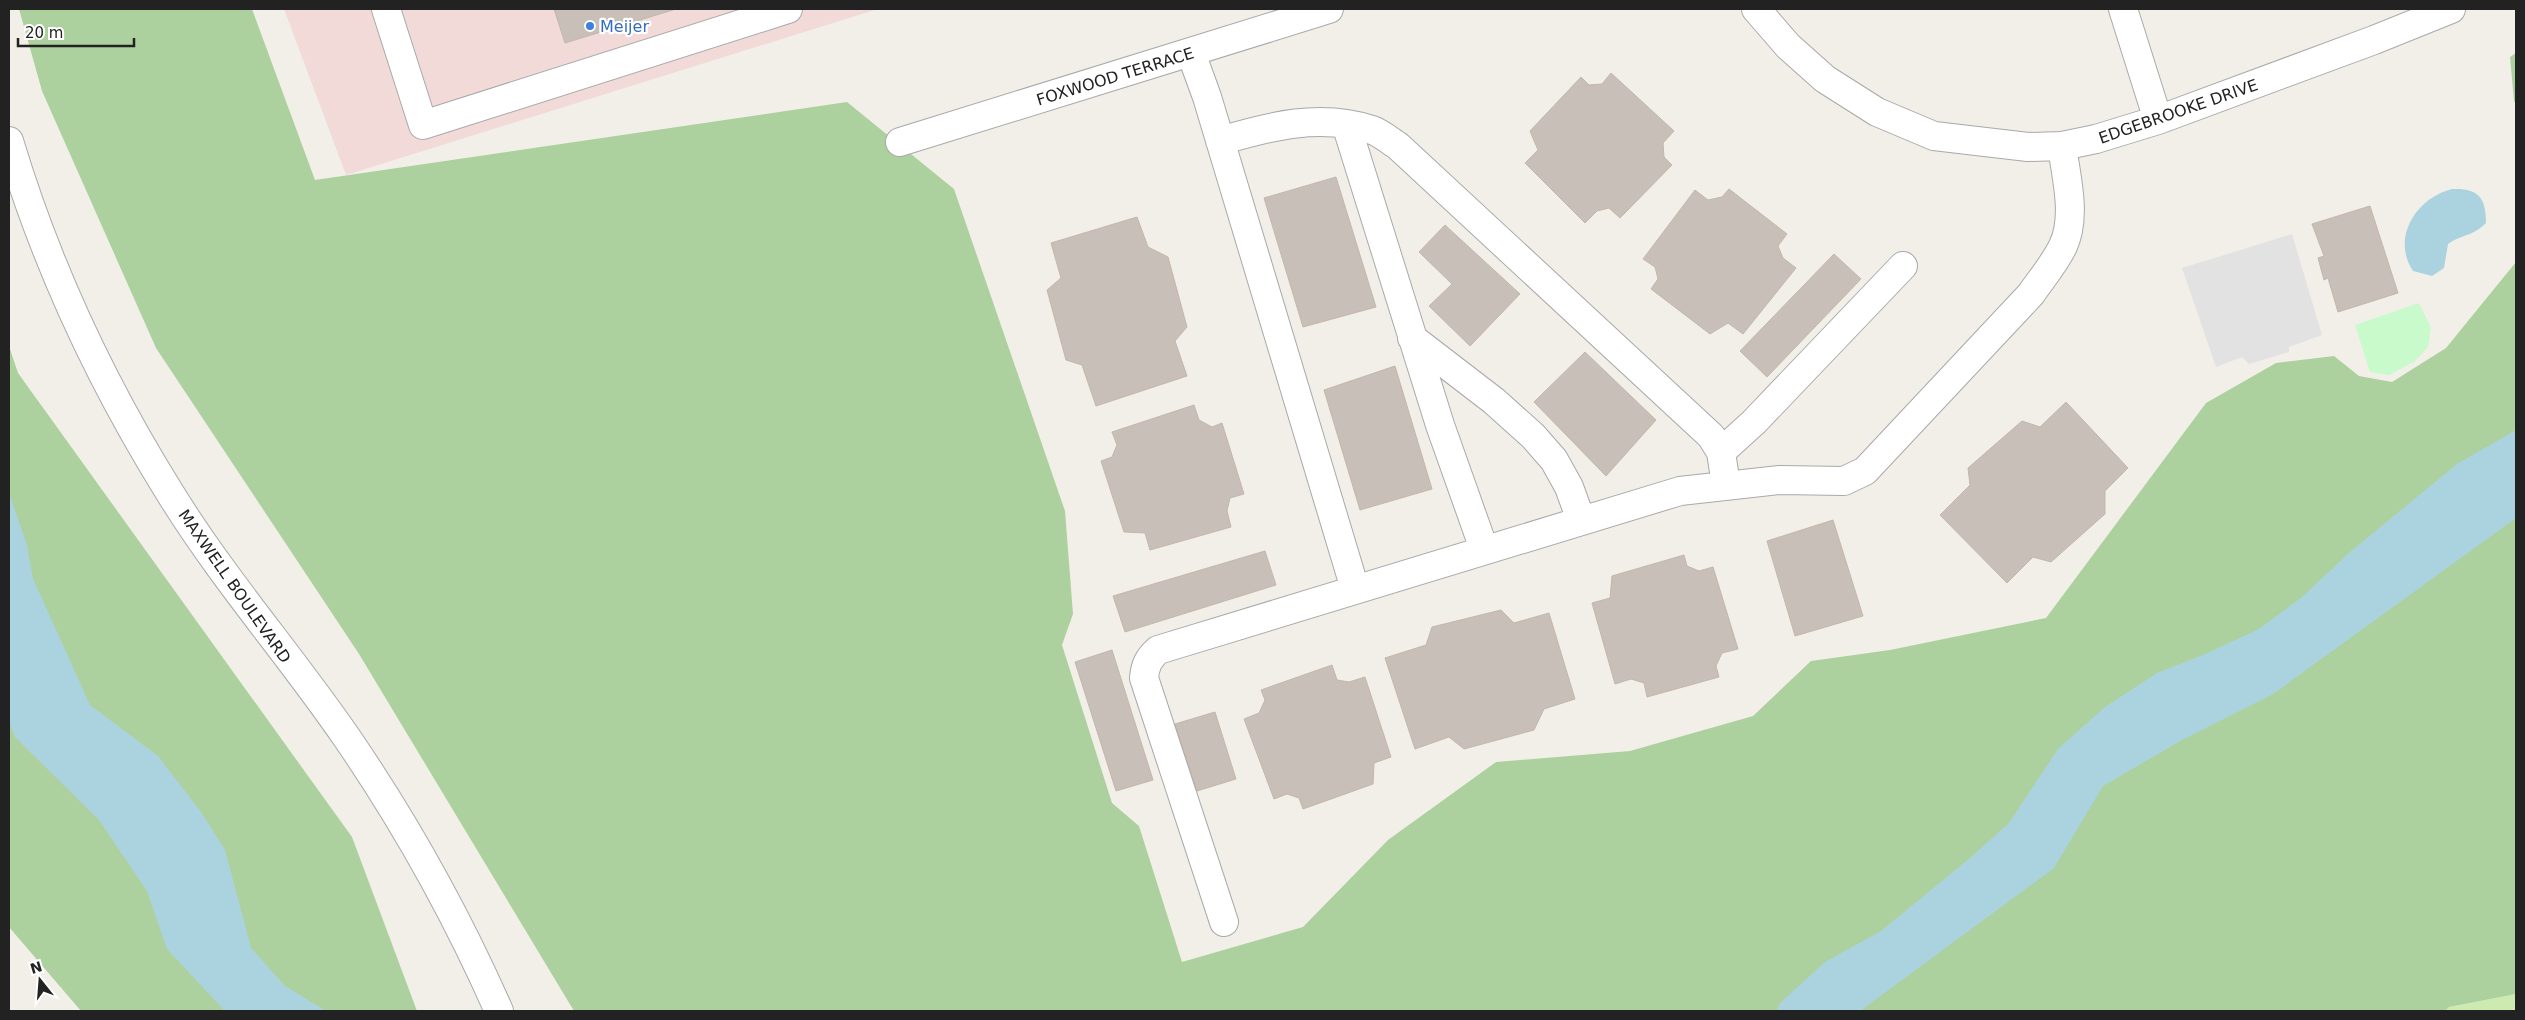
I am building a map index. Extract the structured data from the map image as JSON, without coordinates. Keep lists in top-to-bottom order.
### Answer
{
  "streets": {
    "street": ["FOXWOOD TERRACE", "EDGEBROOKE DRIVE", "MAXWELL BOULEVARD"]
  },
  "places": ["Meijer"],
  "scale_bar": "20 m",
  "north": "top"
}
